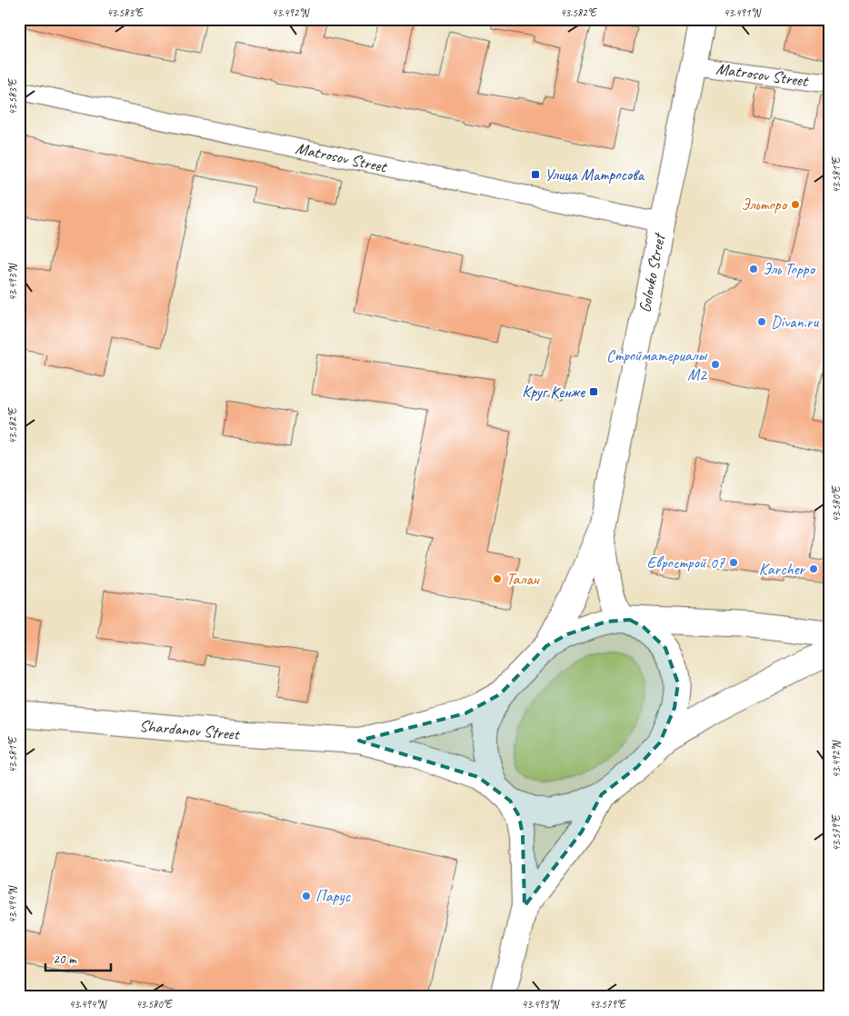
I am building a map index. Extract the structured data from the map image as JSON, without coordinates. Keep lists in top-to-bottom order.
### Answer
{
  "streets": {
    "main road": ["Golovko Street", "Shardanov Street"],
    "street": ["Matrosov Street"]
  },
  "crossings": [
    ["Matrosov Street", "Golovko Street"]
  ],
  "places": {
    "transit": ["Улица Матросова", "Круг Кенже"],
    "other": [
      "Эльторо",
      "Эль Торро",
      "Divan.ru",
      "Стройматериалы М2",
      "Еврострой 07",
      "Kаrcher",
      "Талан",
      "Парус"
    ]
  },
  "scale_bar": "20 m",
  "coordinates": [
    "43.583°E",
    "43.492°N",
    "43.582°E",
    "43.491°N",
    "43.581°E",
    "43.493°N",
    "43.580°E",
    "43.579°E",
    "43.494°N"
  ]
}
